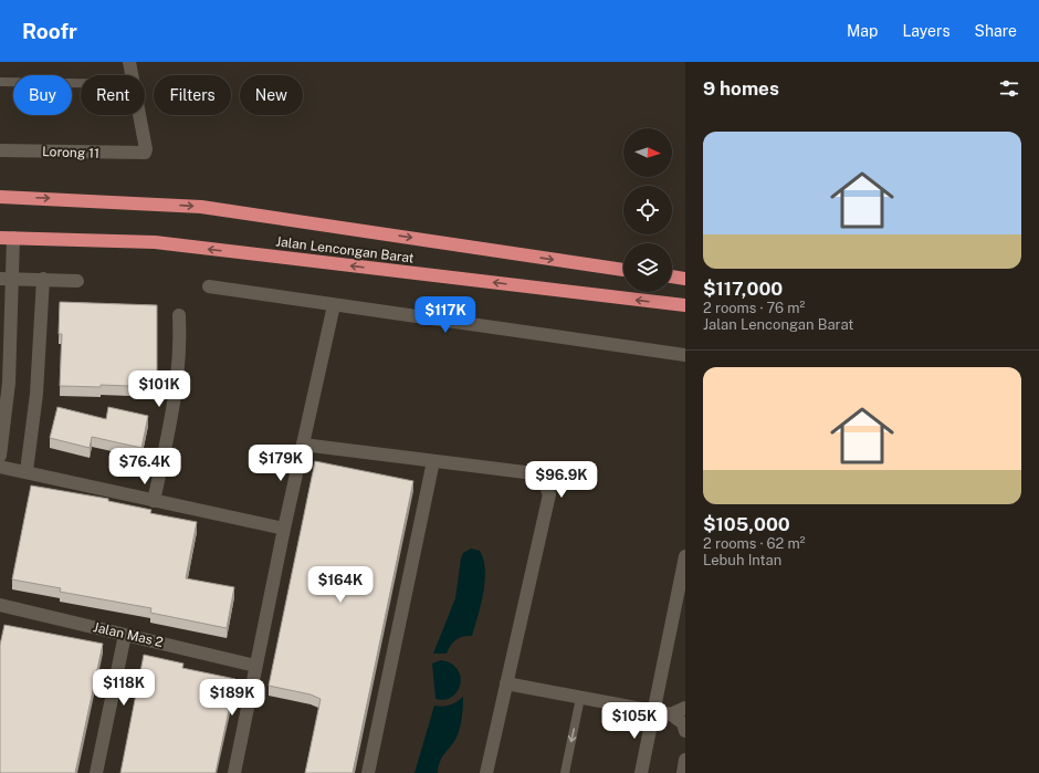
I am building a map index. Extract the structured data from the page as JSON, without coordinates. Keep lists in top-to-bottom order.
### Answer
{
  "streets": {
    "highway": ["Jalan Lencongan Barat"],
    "street": ["Lorong 11", "Jalan Mas 2"]
  },
  "north": "right",
  "page": {
    "header": "Roofr",
    "nav": ["Map", "Layers", "Share"],
    "heading": "9 homes",
    "chip": [
      "Buy",
      "Rent",
      "Filters",
      "New"
    ],
    "list": [
      {
        "name": "$117,000",
        "note": "2 rooms · 76 m² · Jalan Lencongan Barat"
      },
      {
        "name": "$105,000",
        "note": "2 rooms · 62 m² · Lebuh Intan"
      }
    ],
    "price": [
      "$117K",
      "$101K",
      "$179K",
      "$76.4K",
      "$96.9K",
      "$164K",
      "$118K",
      "$189K",
      "$105K"
    ]
  }
}
